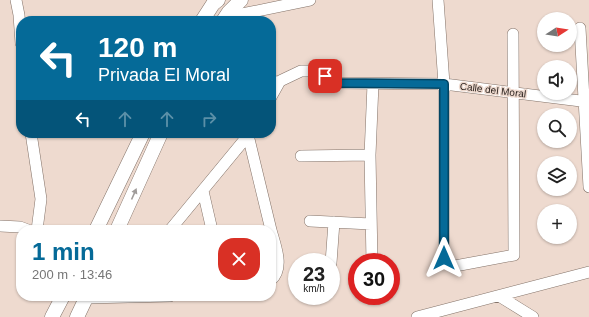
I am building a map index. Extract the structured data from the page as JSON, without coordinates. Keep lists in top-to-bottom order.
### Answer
{
  "streets": {
    "street": ["Calle del Moral"]
  },
  "north": "right",
  "page": {
    "map_buttons": "+",
    "turn": ["120 m", "Privada El Moral"],
    "heading": ["1 min", "200 m · 13:46"],
    "speed": "23 km/h",
    "limit": "30"
  }
}
